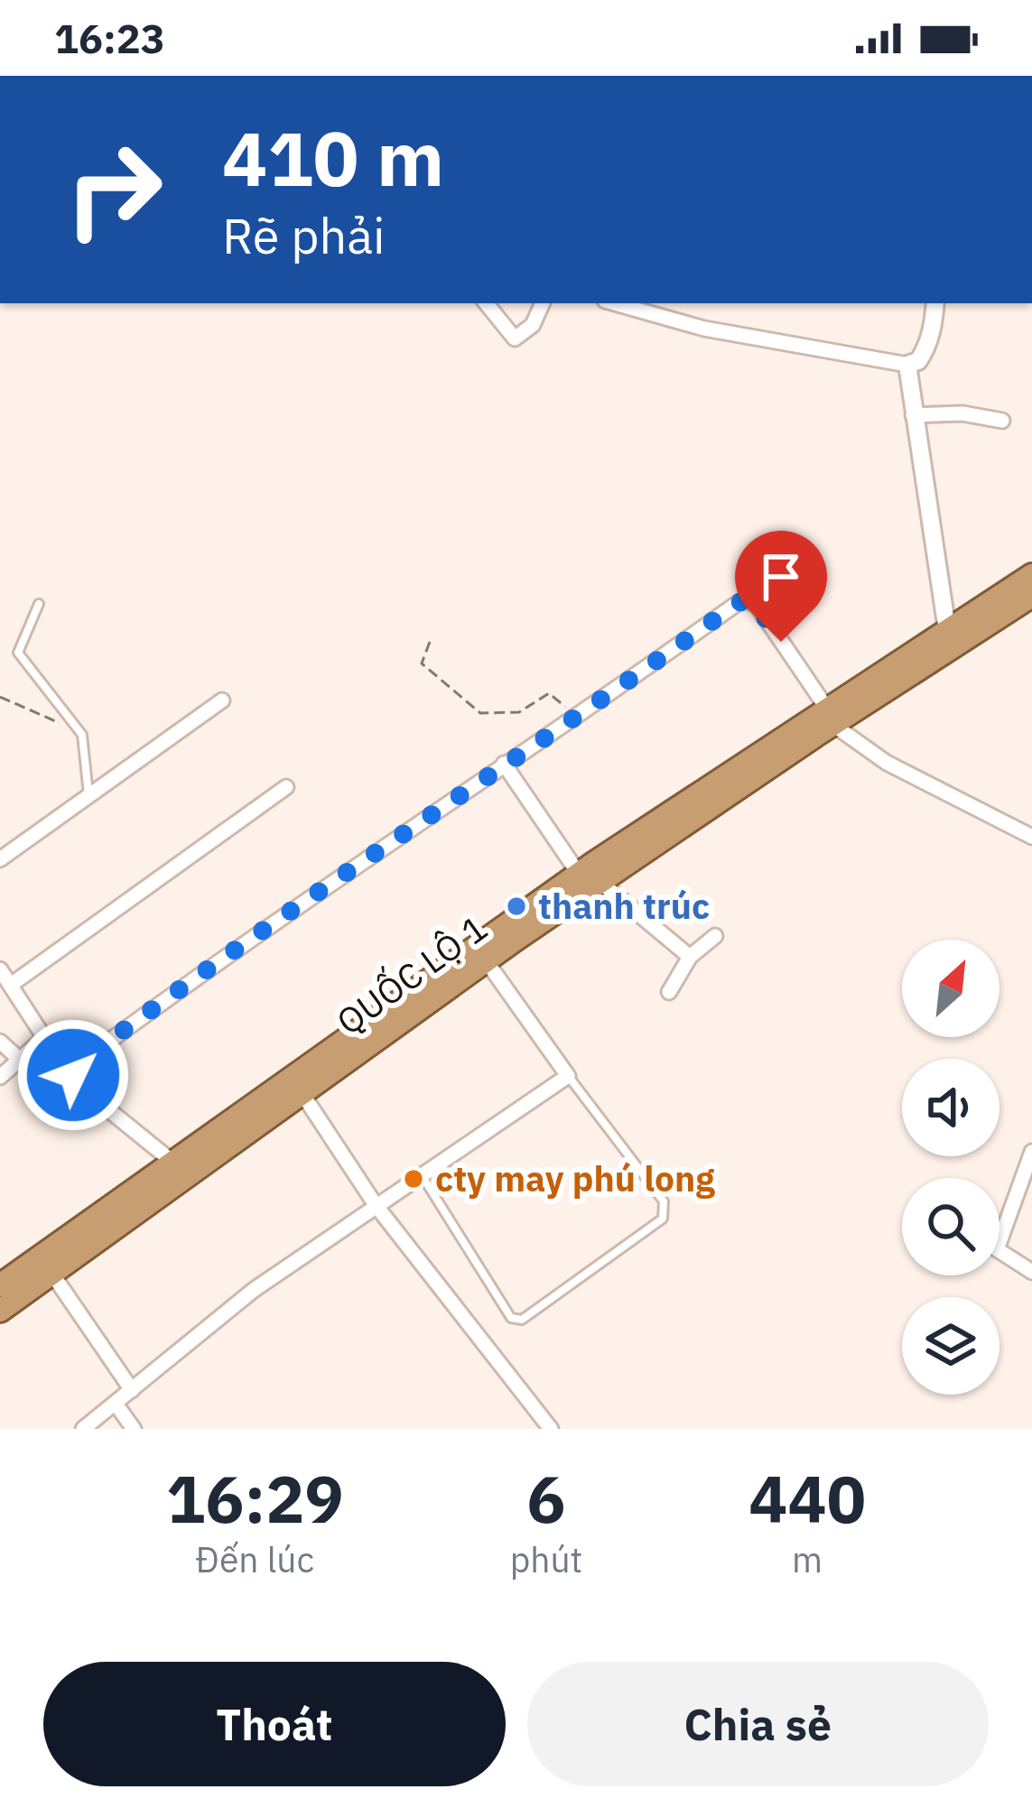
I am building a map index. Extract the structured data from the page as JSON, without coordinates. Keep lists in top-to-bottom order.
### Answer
{
  "streets": {
    "highway": ["QUỐC LỘ 1"]
  },
  "places": ["thanh trúc", "cty may phú long"],
  "north": "top right",
  "page": {
    "status": "16:23",
    "turn": ["410 m", "Rẽ phải"],
    "eta": [
      "16:29",
      "Đến lúc",
      "6",
      "phút",
      "440",
      "m"
    ],
    "buttons": ["Thoát", "Chia sẻ"]
  }
}
